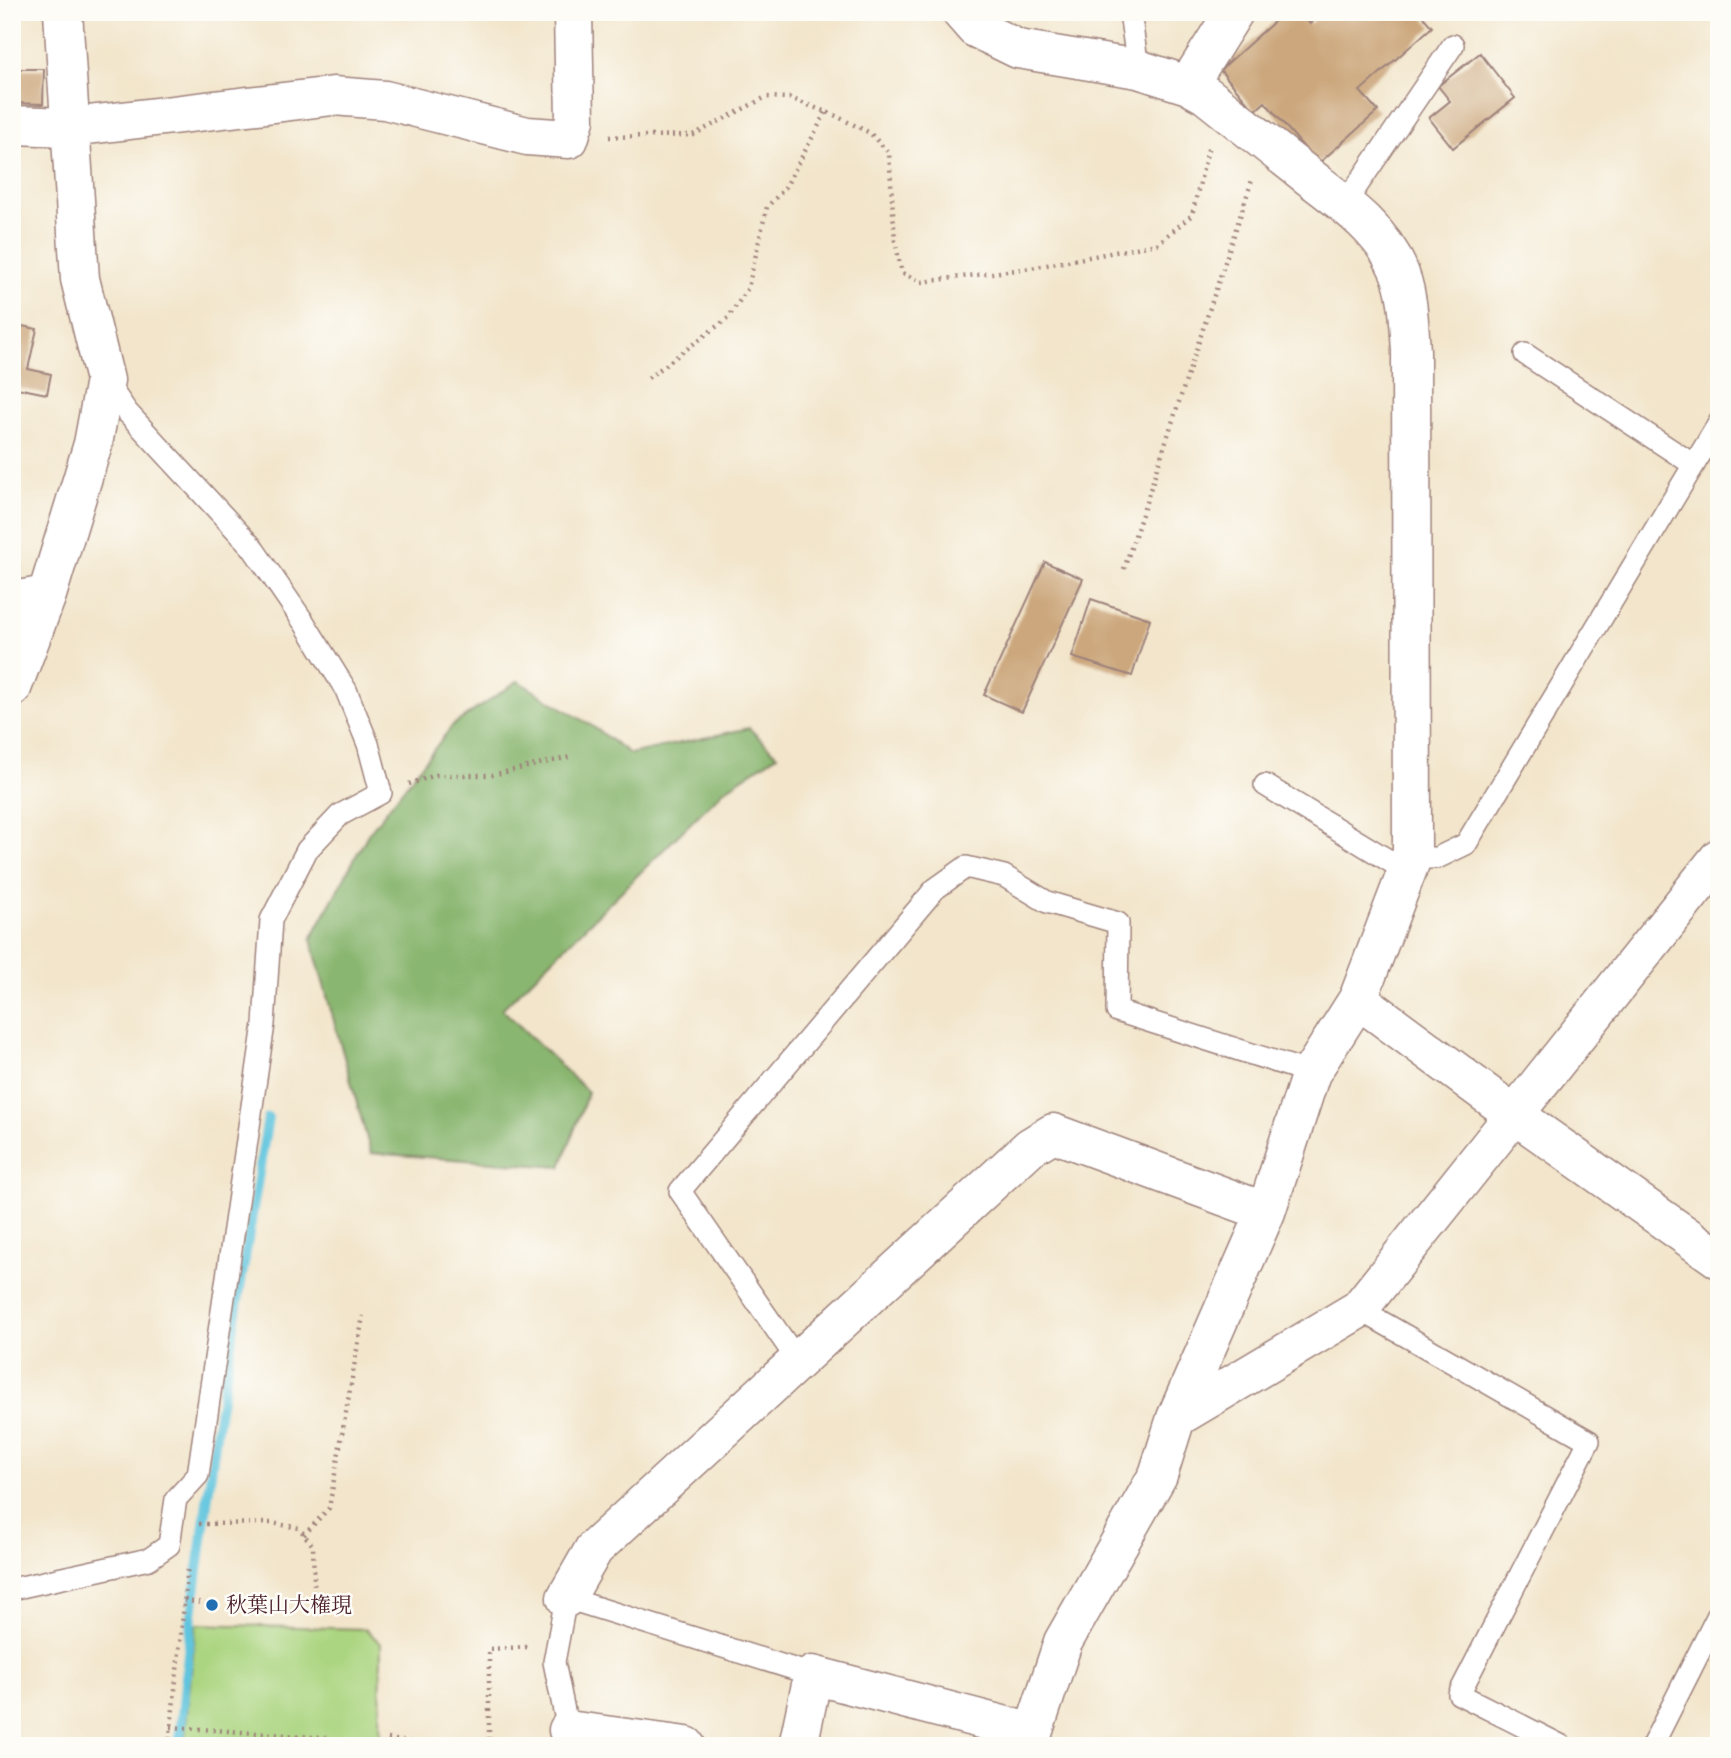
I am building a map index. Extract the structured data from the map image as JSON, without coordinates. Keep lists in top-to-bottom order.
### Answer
{
  "places": ["秋葉山大権現"]
}
